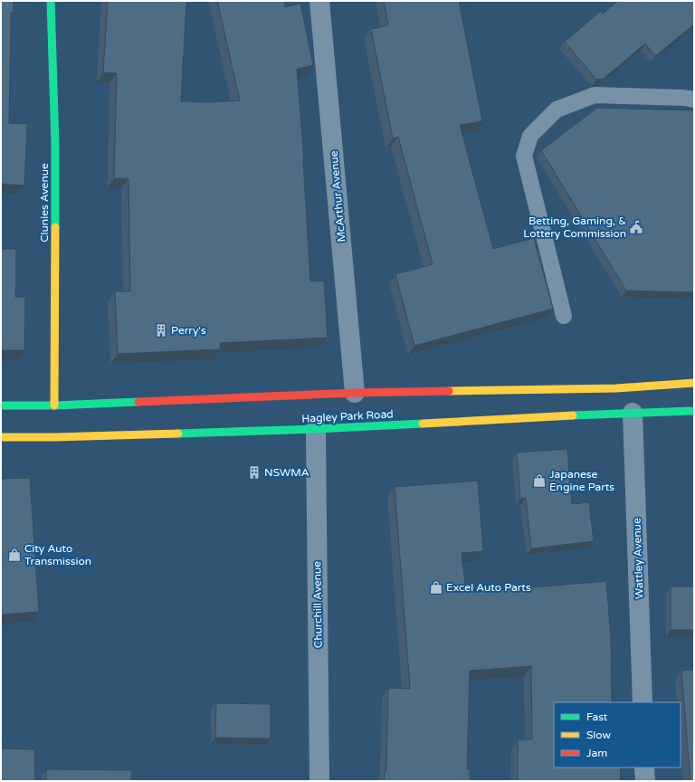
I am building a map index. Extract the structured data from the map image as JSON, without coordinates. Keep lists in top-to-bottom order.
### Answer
{
  "streets": {
    "main road": ["Clunies Avenue", "Hagley Park Road"],
    "street": ["McArthur Avenue", "Wattley Avenue", "Churchill Avenue"]
  },
  "crossings": [
    ["McArthur Avenue", "Hagley Park Road"],
    ["Clunies Avenue", "Hagley Park Road"],
    ["Hagley Park Road", "Wattley Avenue"],
    ["Hagley Park Road", "Churchill Avenue"]
  ],
  "places": {
    "public building": ["Betting, Gaming, & Lottery Commission"],
    "building": ["Perry's", "NSWMA"],
    "shop": ["Japanese Engine Parts", "City Auto Transmission", "Excel Auto Parts"]
  },
  "legend": ["Fast", "Slow", "Jam"]
}
